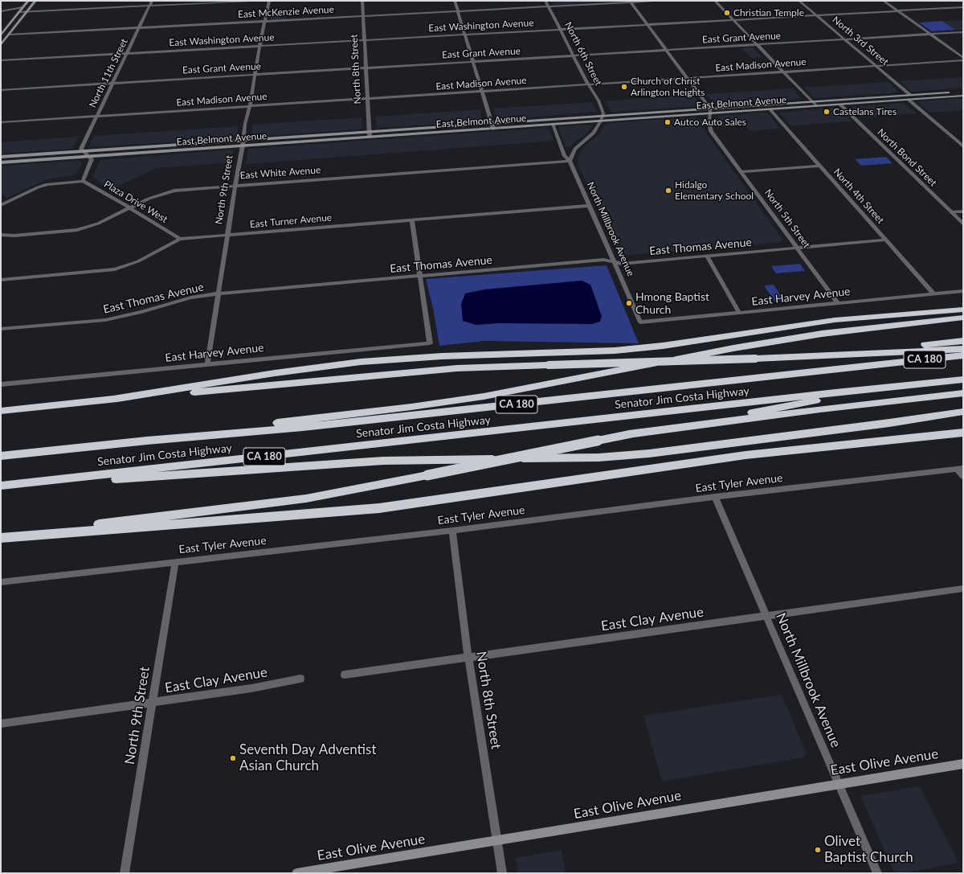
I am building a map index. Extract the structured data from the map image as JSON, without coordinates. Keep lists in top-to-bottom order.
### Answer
{
  "streets": {
    "highway": ["CA 180", "Senator Jim Costa Highway"],
    "main road": ["East Belmont Avenue", "East Olive Avenue"],
    "street": [
      "East McKenzie Avenue",
      "East Washington Avenue",
      "East Grant Avenue",
      "North 3rd Street",
      "North 6th Street",
      "East Madison Avenue",
      "North 8th Street",
      "North 11th Street",
      "North Bond Street",
      "East White Avenue",
      "North 9th Street",
      "North 4th Street",
      "Plaza Drive West",
      "North 5th Street",
      "East Turner Avenue",
      "North Millbrook Avenue",
      "East Thomas Avenue",
      "East Harvey Avenue",
      "East Tyler Avenue",
      "East Clay Avenue"
    ]
  },
  "crossings": [
    ["East McKenzie Avenue", "North 6th Street"],
    ["East McKenzie Avenue", "North 8th Street"],
    ["East McKenzie Avenue", "North 11th Street"],
    ["East McKenzie Avenue", "North 9th Street"],
    ["East Washington Avenue", "North 3rd Street"],
    ["East Washington Avenue", "North 6th Street"],
    ["East Washington Avenue", "North 8th Street"],
    ["East Washington Avenue", "North 11th Street"],
    ["East Washington Avenue", "North 9th Street"],
    ["East Grant Avenue", "North 3rd Street"],
    ["East Grant Avenue", "North 6th Street"],
    ["East Grant Avenue", "North 8th Street"],
    ["East Grant Avenue", "North 11th Street"],
    ["East Grant Avenue", "North 9th Street"],
    ["North 3rd Street", "East Madison Avenue"],
    ["North 3rd Street", "East Belmont Avenue"],
    ["North 6th Street", "East Madison Avenue"],
    ["North 6th Street", "East Belmont Avenue"],
    ["East Madison Avenue", "North 8th Street"],
    ["East Madison Avenue", "North 11th Street"],
    ["East Madison Avenue", "North 9th Street"],
    ["North 8th Street", "East Belmont Avenue"],
    ["North 8th Street", "East Tyler Avenue"],
    ["North 8th Street", "East Clay Avenue"],
    ["North 8th Street", "East Olive Avenue"],
    ["North 11th Street", "East Belmont Avenue"],
    ["East Belmont Avenue", "North Bond Street"],
    ["East Belmont Avenue", "North 9th Street"],
    ["East Belmont Avenue", "North 4th Street"],
    ["East Belmont Avenue", "North 5th Street"],
    ["East Belmont Avenue", "North Millbrook Avenue"],
    ["East White Avenue", "North 9th Street"],
    ["East White Avenue", "Plaza Drive West"],
    ["East White Avenue", "North Millbrook Avenue"],
    ["North 9th Street", "East Turner Avenue"],
    ["North 9th Street", "East Thomas Avenue"],
    ["North 9th Street", "East Harvey Avenue"],
    ["North 9th Street", "East Tyler Avenue"],
    ["North 9th Street", "East Clay Avenue"],
    ["North 4th Street", "East Thomas Avenue"],
    ["North 4th Street", "East Harvey Avenue"],
    ["Plaza Drive West", "East Turner Avenue"],
    ["North 5th Street", "East Thomas Avenue"],
    ["North 5th Street", "East Harvey Avenue"],
    ["East Turner Avenue", "North Millbrook Avenue"],
    ["North Millbrook Avenue", "East Thomas Avenue"],
    ["North Millbrook Avenue", "East Harvey Avenue"],
    ["North Millbrook Avenue", "East Tyler Avenue"],
    ["North Millbrook Avenue", "East Clay Avenue"],
    ["North Millbrook Avenue", "East Olive Avenue"],
    ["East Thomas Avenue", "East Harvey Avenue"]
  ],
  "places": [
    "Christian Temple",
    "Church of Christ Arlington Heights",
    "Castelans Tires",
    "Autco Auto Sales",
    "Hidalgo Elementary School",
    "Hmong Baptist Church",
    "Seventh Day Adventist Asian Church",
    "Olivet Baptist Church"
  ]
}
